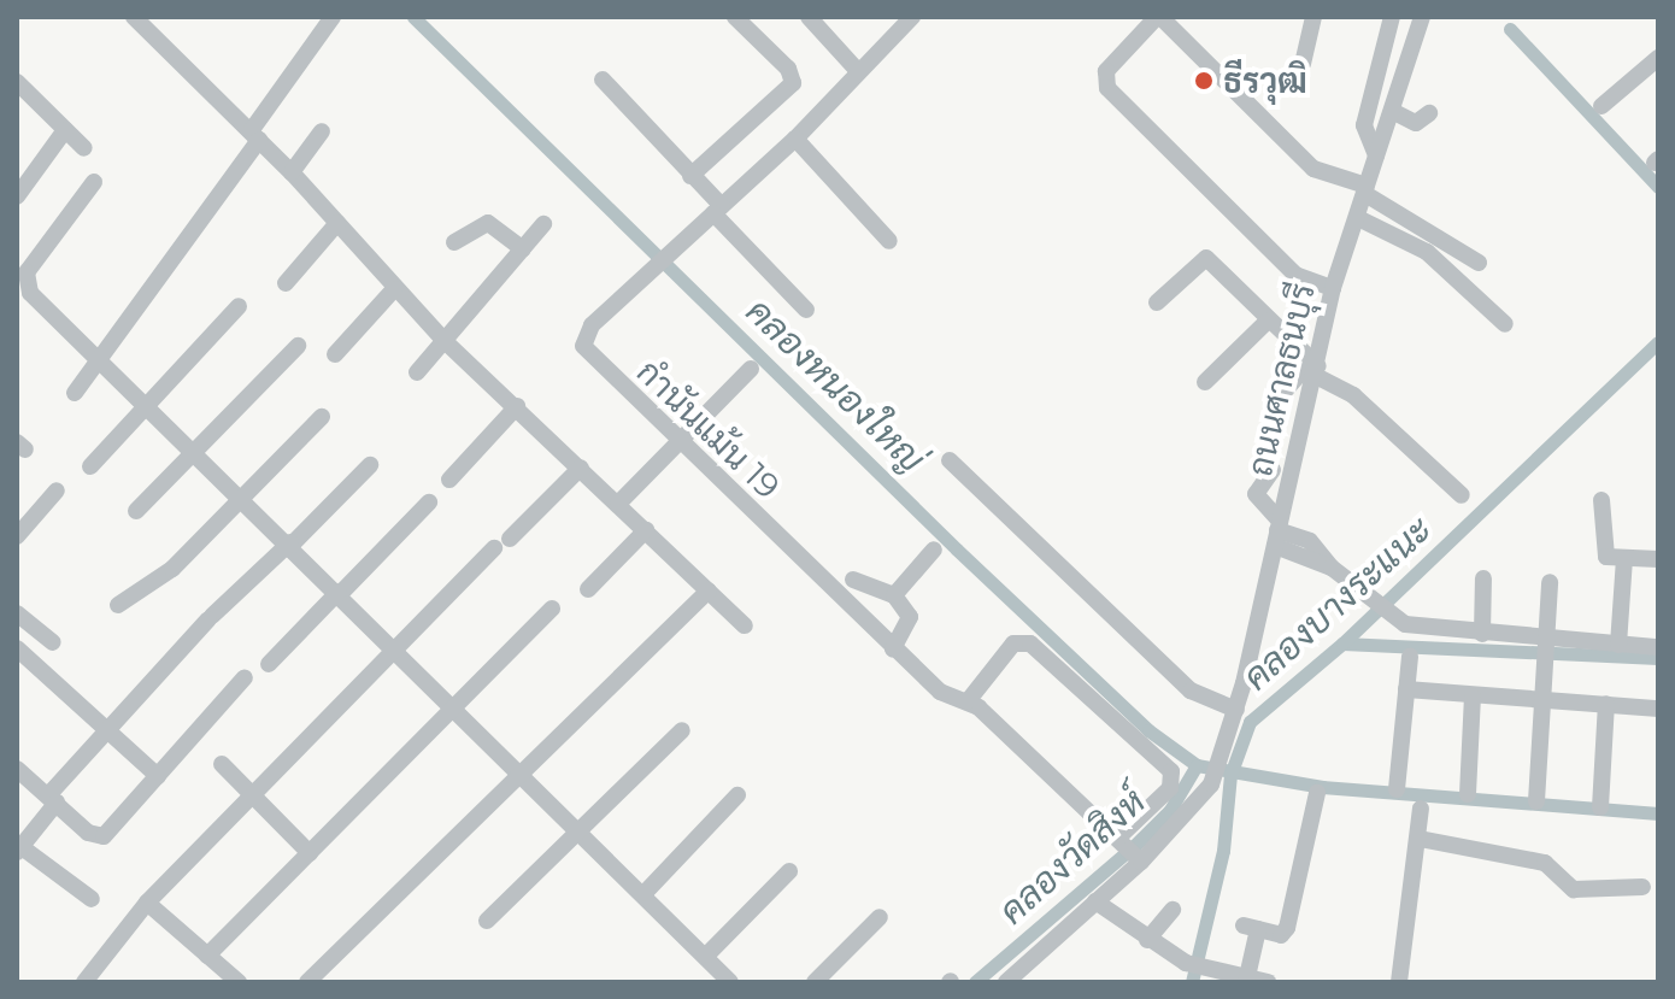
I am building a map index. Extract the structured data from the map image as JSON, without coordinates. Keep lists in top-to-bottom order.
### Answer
{
  "streets": {
    "street": ["ถนนศาลธนบุรี", "กำนันแม้น 19"]
  },
  "crossings": [
    ["ถนนศาลธนบุรี", "กำนันแม้น 19"]
  ],
  "water": ["คลองหนองใหญ่", "คลองบางระแนะ", "คลองวัดสิงห์"],
  "places": ["ธีรวุฒิ"]
}
